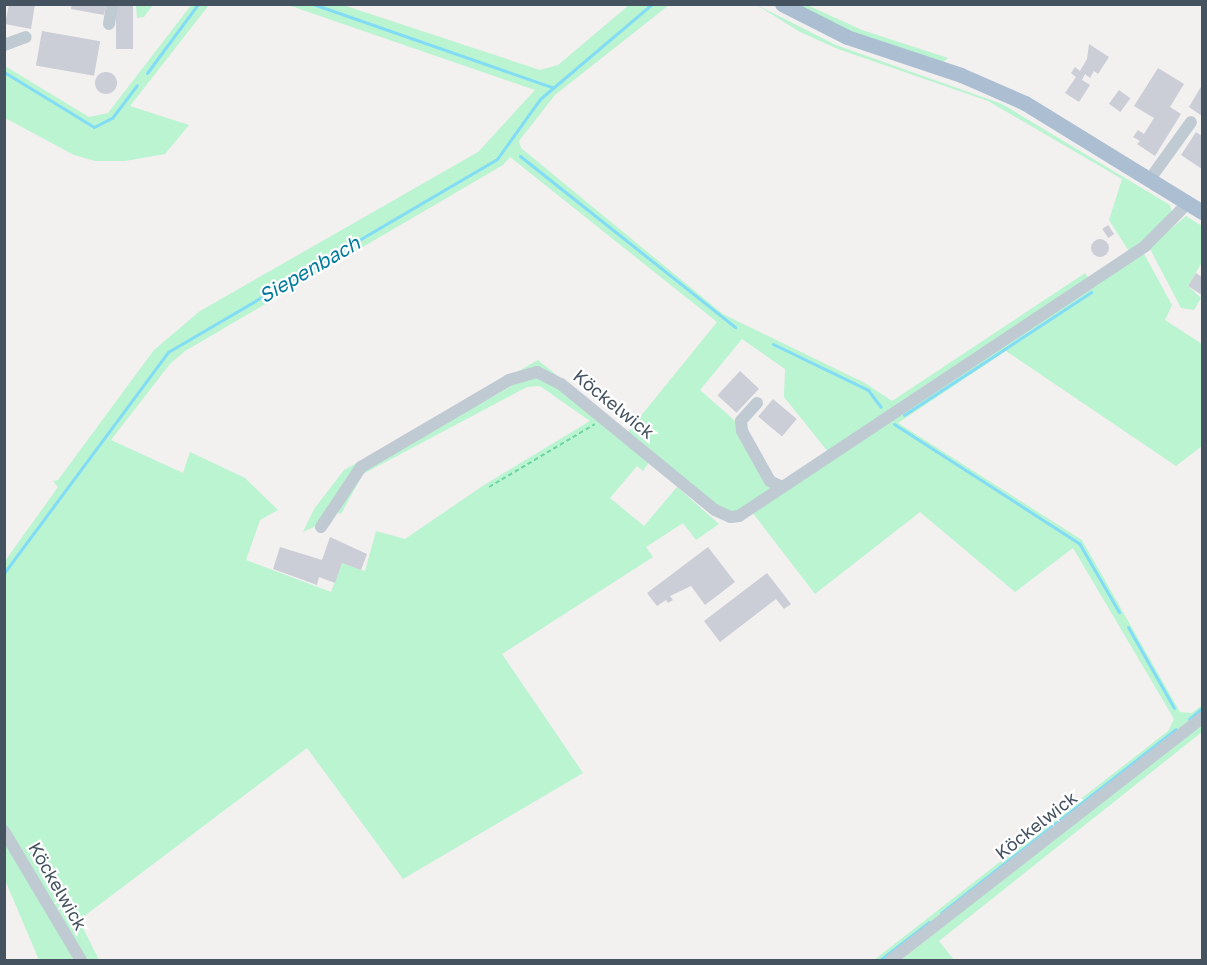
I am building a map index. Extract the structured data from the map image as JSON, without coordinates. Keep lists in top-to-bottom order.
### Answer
{
  "streets": {
    "street": ["Köckelwick"]
  },
  "water": ["Siepenbach"]
}
